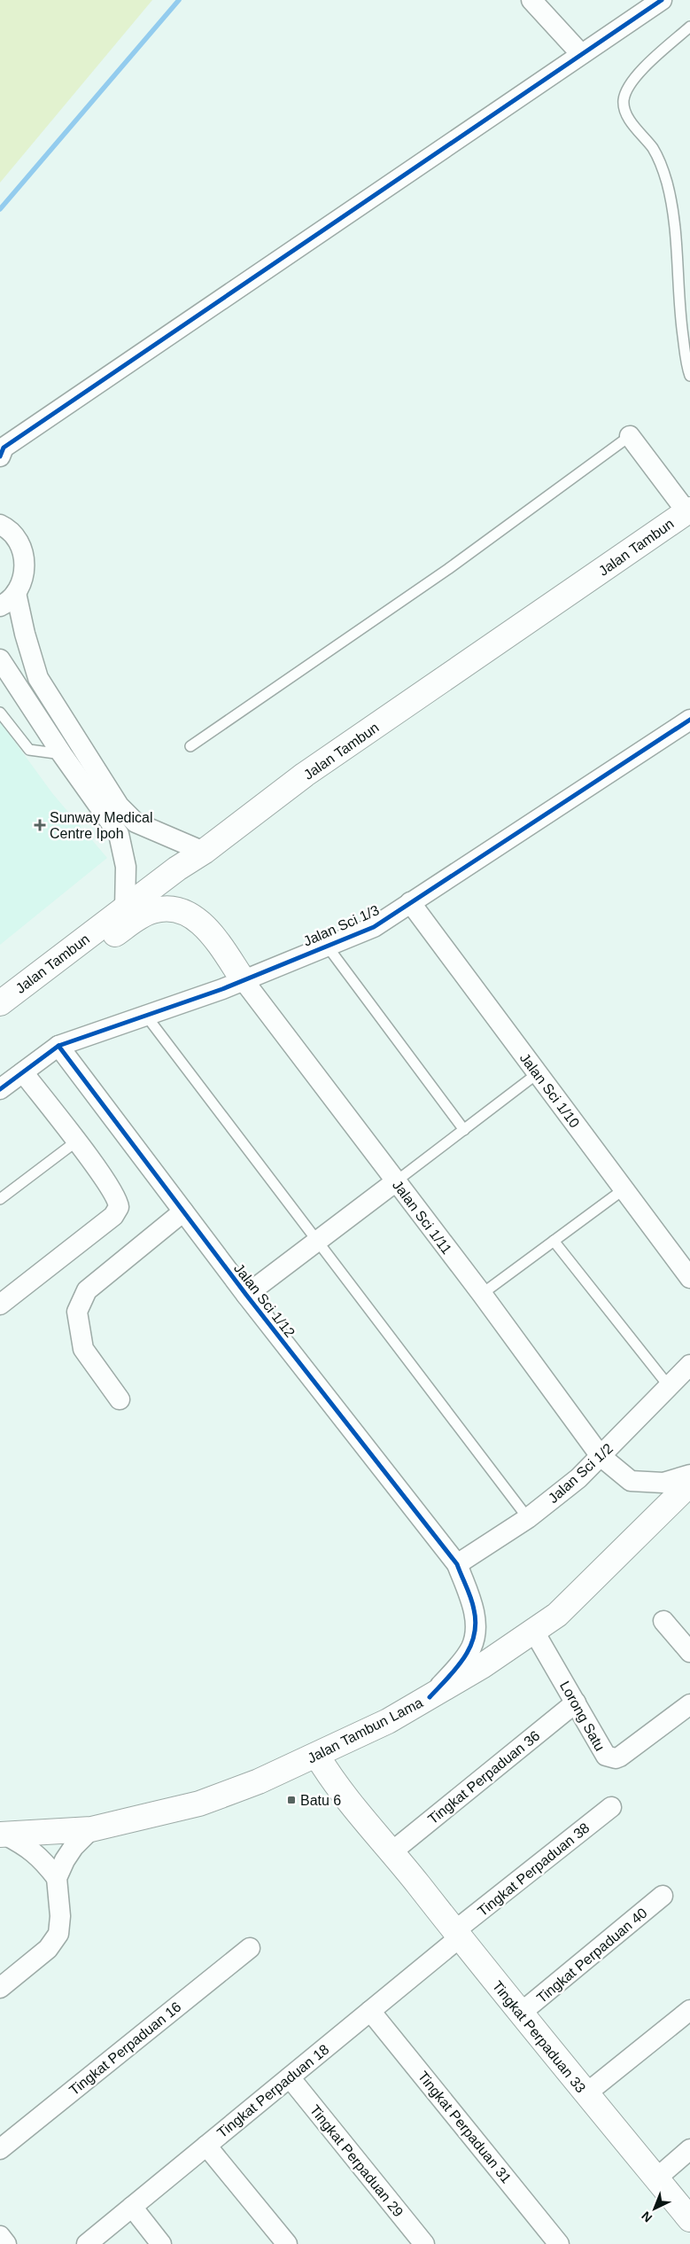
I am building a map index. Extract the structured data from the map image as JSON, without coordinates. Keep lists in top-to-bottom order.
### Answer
{
  "streets": {
    "main road": ["Jalan Tambun", "Jalan Tambun Lama", "Tingkat Perpaduan 33"],
    "street": [
      "Jalan Sci 1/3",
      "Jalan Sci 1/10",
      "Jalan Sci 1/11",
      "Jalan Sci 1/12",
      "Jalan Sci 1/2",
      "Lorong Satu",
      "Tingkat Perpaduan 36",
      "Tingkat Perpaduan 38",
      "Tingkat Perpaduan 40",
      "Tingkat Perpaduan 16",
      "Tingkat Perpaduan 18",
      "Tingkat Perpaduan 31",
      "Tingkat Perpaduan 29"
    ]
  },
  "crossings": [
    ["Jalan Sci 1/3", "Jalan Sci 1/10"],
    ["Jalan Sci 1/3", "Jalan Sci 1/11"],
    ["Jalan Sci 1/3", "Jalan Sci 1/12"],
    ["Jalan Sci 1/11", "Jalan Sci 1/2"],
    ["Jalan Sci 1/12", "Jalan Sci 1/2"],
    ["Jalan Sci 1/12", "Jalan Tambun Lama"],
    ["Lorong Satu", "Jalan Tambun Lama"],
    ["Lorong Satu", "Tingkat Perpaduan 36"],
    ["Jalan Tambun Lama", "Tingkat Perpaduan 33"],
    ["Tingkat Perpaduan 36", "Tingkat Perpaduan 33"],
    ["Tingkat Perpaduan 38", "Tingkat Perpaduan 33"],
    ["Tingkat Perpaduan 38", "Tingkat Perpaduan 18"],
    ["Tingkat Perpaduan 40", "Tingkat Perpaduan 33"],
    ["Tingkat Perpaduan 33", "Tingkat Perpaduan 18"],
    ["Tingkat Perpaduan 18", "Tingkat Perpaduan 31"],
    ["Tingkat Perpaduan 18", "Tingkat Perpaduan 29"]
  ],
  "places": {
    "health": ["Sunway Medical Centre Ipoh"],
    "transit": ["Batu 6"]
  },
  "north": "bottom left"
}
